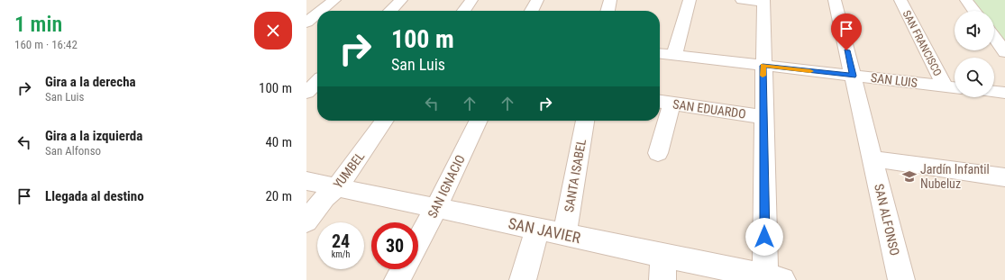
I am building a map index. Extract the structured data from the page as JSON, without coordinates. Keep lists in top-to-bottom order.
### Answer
{
  "streets": {
    "street": [
      "SAN FRANCISCO",
      "SAN LUIS",
      "SAN EDUARDO",
      "YUMBEL",
      "SANTA ISABEL",
      "SAN IGNACIO",
      "SAN ALFONSO",
      "SAN JAVIER"
    ]
  },
  "crossings": [
    ["SAN FRANCISCO", "SAN LUIS"],
    ["SAN LUIS", "SAN ALFONSO"],
    ["YUMBEL", "SAN JAVIER"],
    ["SANTA ISABEL", "SAN JAVIER"],
    ["SAN IGNACIO", "SAN JAVIER"]
  ],
  "places": {
    "school or university": ["Jardín Infantil Nubeluz"]
  },
  "page": {
    "heading": ["1 min", "160 m · 16:42"],
    "turn": ["100 m", "San Luis"],
    "list": [
      {
        "name": "Gira a la derecha",
        "note": "San Luis",
        "value": "100 m"
      },
      {
        "name": "Gira a la izquierda",
        "note": "San Alfonso",
        "value": "40 m"
      },
      {
        "name": "Llegada al destino",
        "value": "20 m"
      }
    ],
    "speed": "24 km/h",
    "limit": "30"
  }
}
